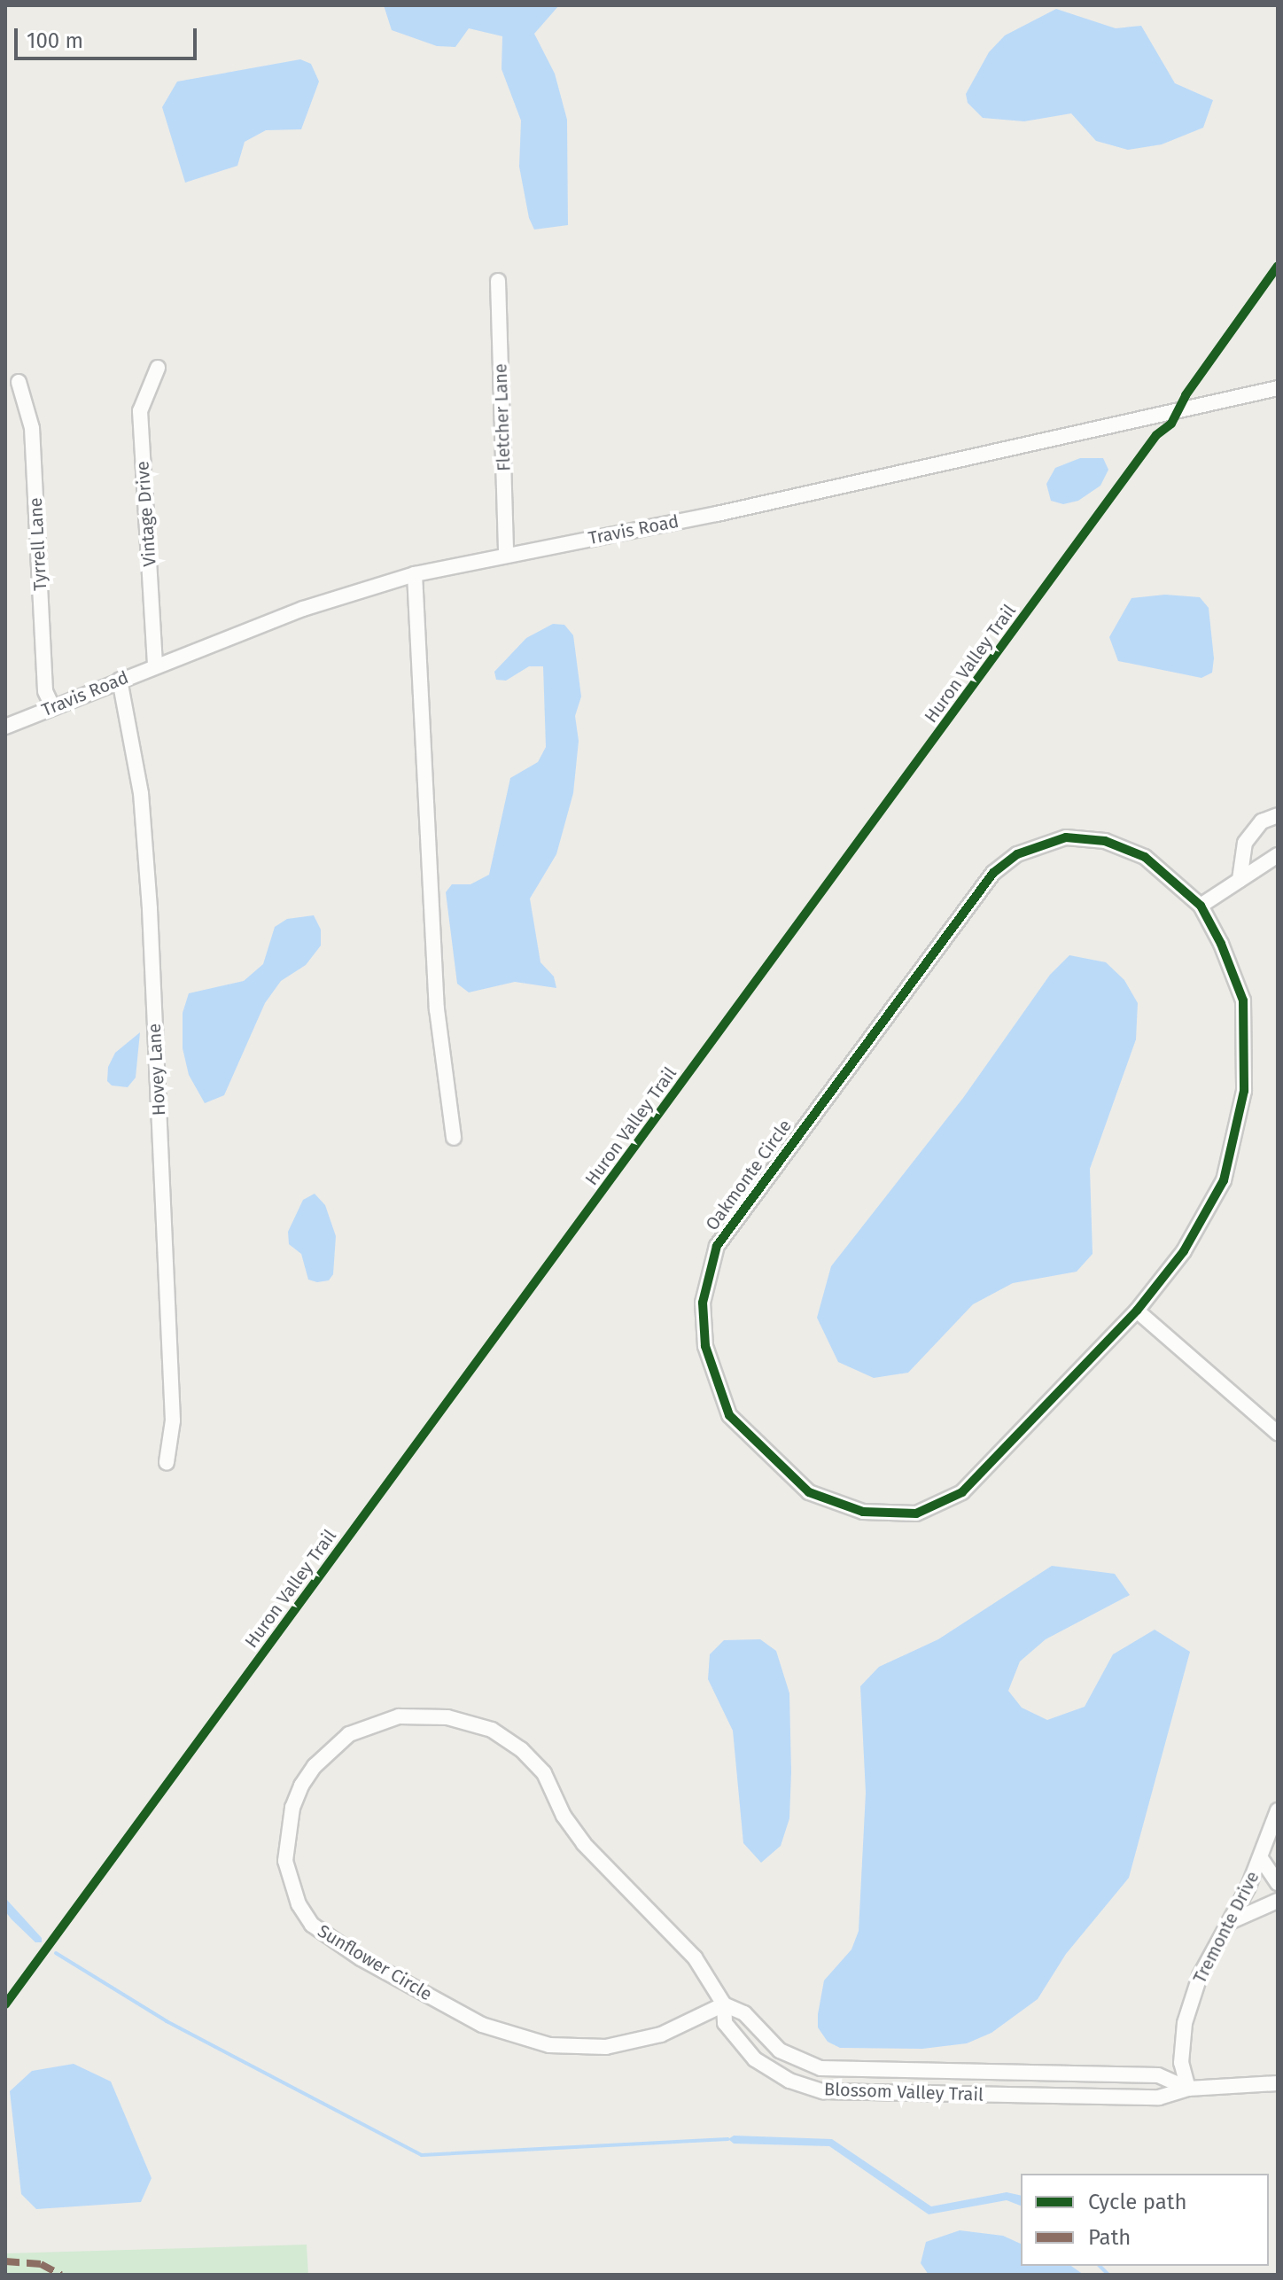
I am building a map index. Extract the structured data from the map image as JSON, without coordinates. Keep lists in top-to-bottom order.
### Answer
{
  "streets": {
    "street": [
      "Fletcher Lane",
      "Vintage Drive",
      "Travis Road",
      "Tyrrell Lane",
      "Hovey Lane",
      "Oakmonte Circle",
      "Tremonte Drive",
      "Sunflower Circle",
      "Blossom Valley Trail"
    ],
    "cycle path": ["Huron Valley Trail"]
  },
  "crossings": [
    ["Fletcher Lane", "Travis Road"],
    ["Vintage Drive", "Travis Road"],
    ["Travis Road", "Tyrrell Lane"],
    ["Travis Road", "Hovey Lane"],
    ["Tremonte Drive", "Blossom Valley Trail"],
    ["Sunflower Circle", "Blossom Valley Trail"]
  ],
  "legend": ["Cycle path", "Path"],
  "scale_bar": "100 m"
}
